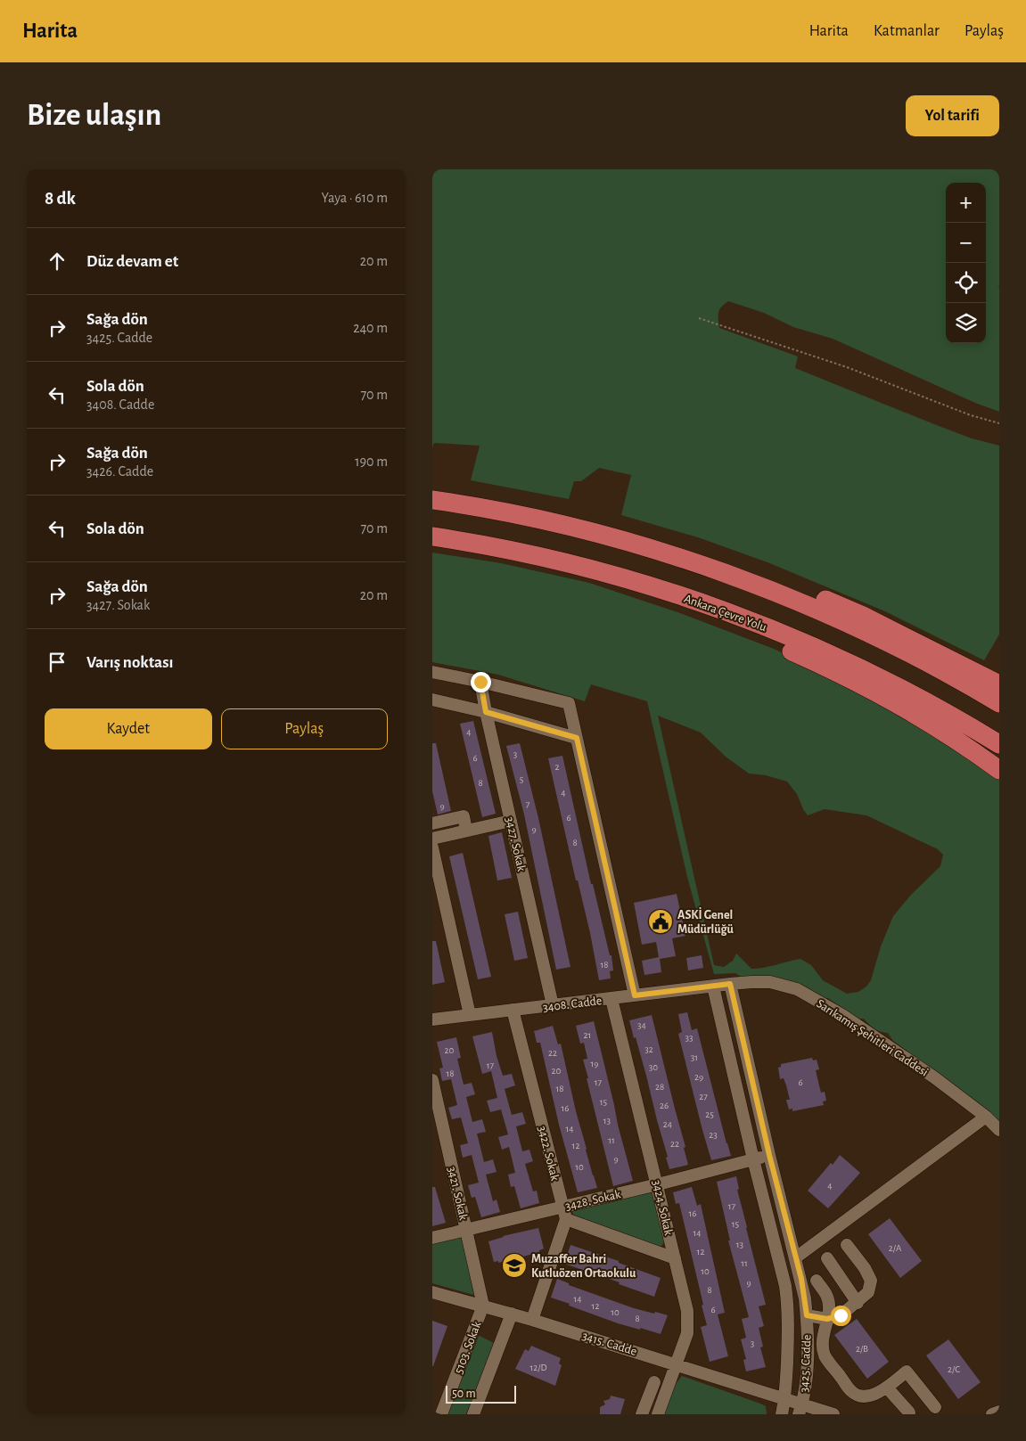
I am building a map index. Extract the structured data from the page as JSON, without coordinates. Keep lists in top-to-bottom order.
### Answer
{
  "streets": {
    "highway": ["Ankara Çevre Yolu"],
    "street": [
      "3427. Sokak",
      "3408. Cadde",
      "Sarıkamış Şehitleri Caddesi",
      "3422. Sokak",
      "3421. Sokak",
      "3428. Sokak",
      "3424. Sokak",
      "3415. Cadde",
      "5103. Sokak",
      "3425. Cadde"
    ]
  },
  "crossings": [
    ["3427. Sokak", "3408. Cadde"],
    ["3408. Cadde", "Sarıkamış Şehitleri Caddesi"],
    ["3408. Cadde", "3422. Sokak"],
    ["3408. Cadde", "3424. Sokak"],
    ["3408. Cadde", "3425. Cadde"],
    ["Sarıkamış Şehitleri Caddesi", "3425. Cadde"],
    ["3422. Sokak", "3428. Sokak"],
    ["3421. Sokak", "3428. Sokak"],
    ["3421. Sokak", "3415. Cadde"],
    ["3421. Sokak", "5103. Sokak"],
    ["3428. Sokak", "3424. Sokak"],
    ["3428. Sokak", "3425. Cadde"],
    ["3424. Sokak", "3415. Cadde"],
    ["3415. Cadde", "5103. Sokak"],
    ["3415. Cadde", "3425. Cadde"]
  ],
  "places": {
    "public building": ["ASKİ Genel Müdürlüğü"],
    "school or university": ["Muzaffer Bahri Kutluözen Ortaokulu"]
  },
  "house_numbers": [
    "4",
    "3",
    "6",
    "2",
    "5",
    "8",
    "4",
    "7",
    "9",
    "6",
    "9",
    "8",
    "18",
    "34",
    "21",
    "33",
    "32",
    "20",
    "22",
    "31",
    "19",
    "17",
    "30",
    "20",
    "18",
    "29",
    "17",
    "6",
    "28",
    "18",
    "27",
    "15",
    "26",
    "16",
    "25",
    "13",
    "24",
    "14",
    "23",
    "11",
    "22",
    "12",
    "9",
    "10",
    "4",
    "17",
    "16",
    "15",
    "14",
    "13",
    "2/A",
    "12",
    "11",
    "10",
    "9",
    "8",
    "14",
    "12",
    "6",
    "10",
    "8",
    "3",
    "2/B",
    "12/D",
    "2/C"
  ],
  "scale_bar": "50 m",
  "page": {
    "header": "Harita",
    "nav": ["Harita", "Katmanlar", "Paylaş"],
    "buttons": [
      "Yol tarifi",
      ["Kaydet", "Paylaş"]
    ],
    "title": "Bize ulaşın",
    "heading": ["8 dk", "Yaya · 610 m"],
    "map_buttons": ["+", "−"],
    "list": [
      ["Düz devam et", "20 m"],
      ["Sağa dön", "3425. Cadde", "240 m"],
      ["Sola dön", "3408. Cadde", "70 m"],
      ["Sağa dön", "3426. Cadde", "190 m"],
      ["Sola dön", "70 m"],
      ["Sağa dön", "3427. Sokak", "20 m"],
      "Varış noktası"
    ],
    "scale": "50 m"
  }
}
